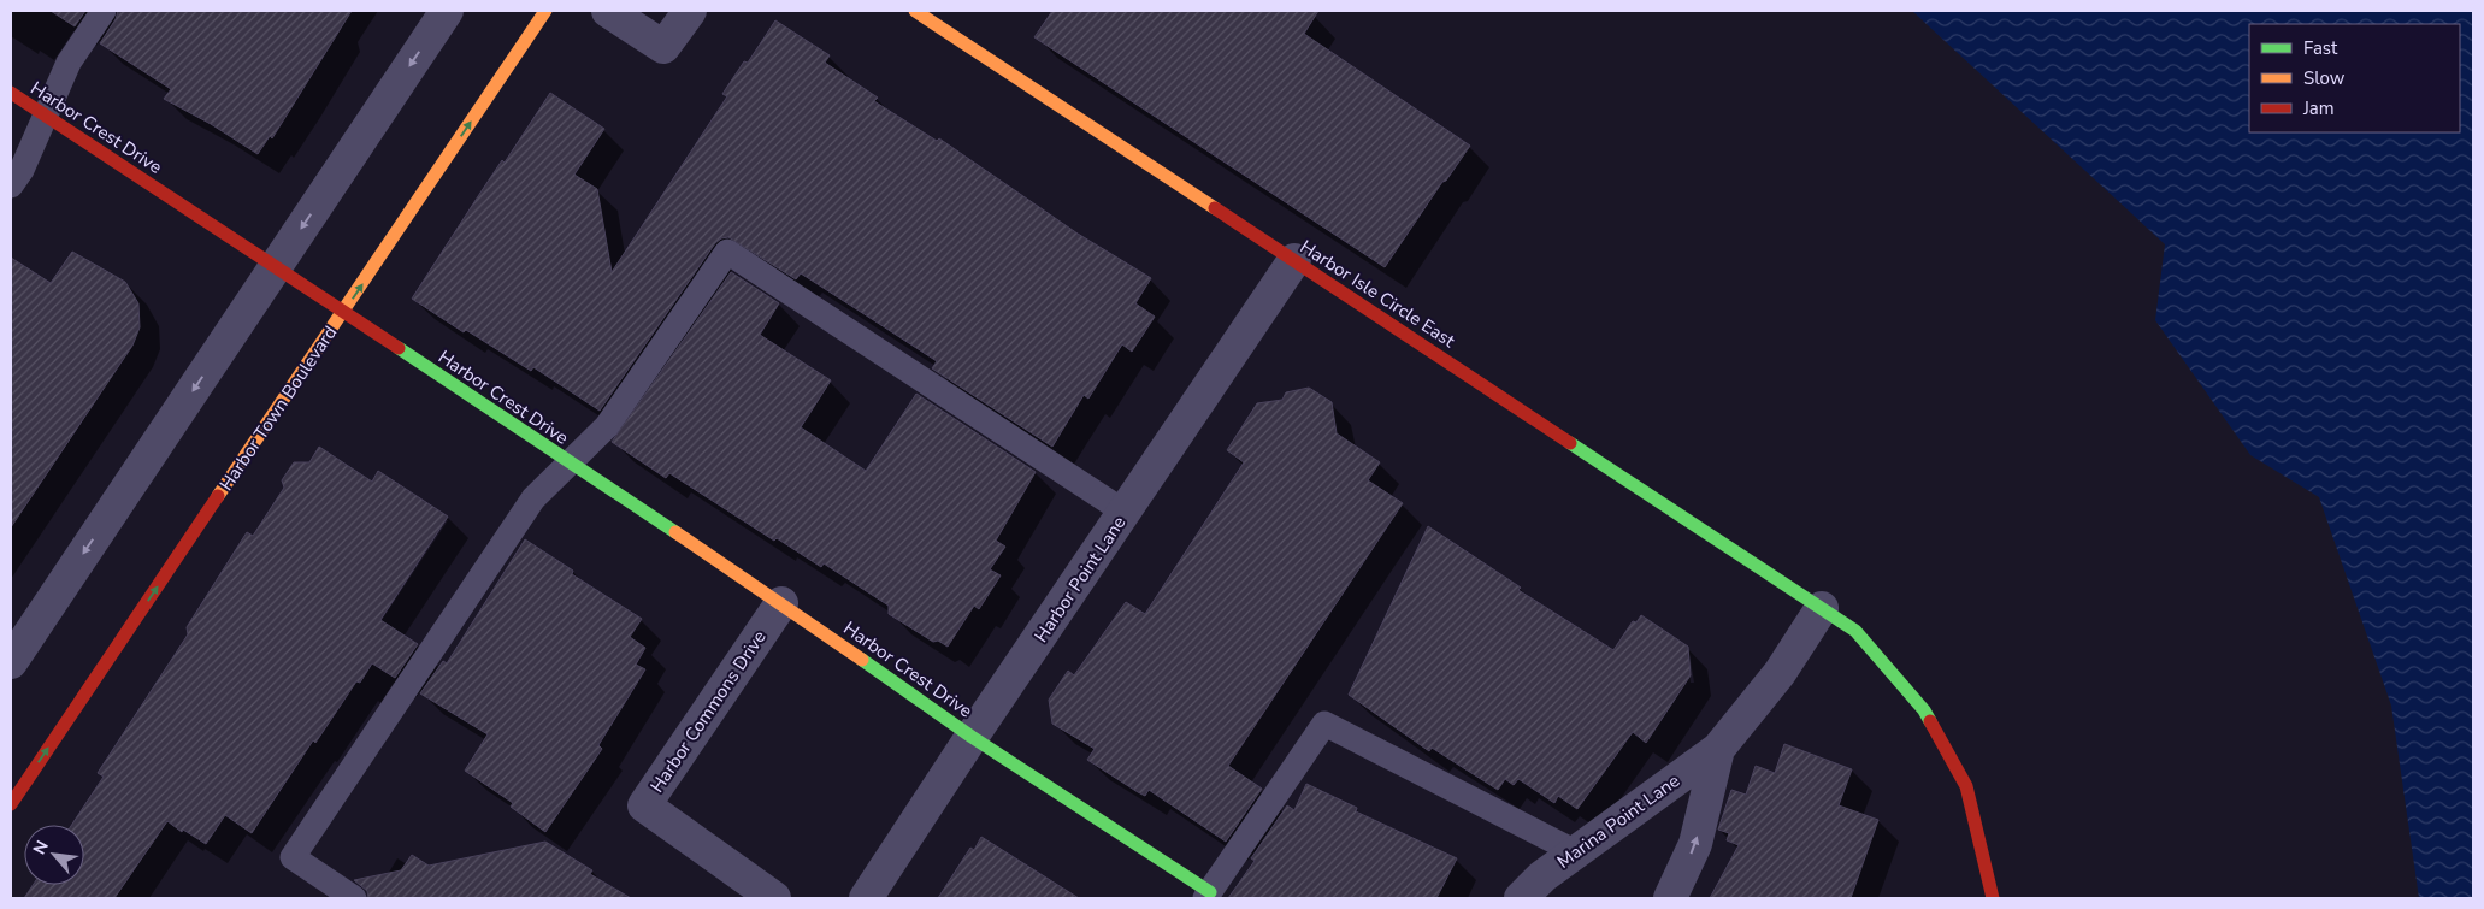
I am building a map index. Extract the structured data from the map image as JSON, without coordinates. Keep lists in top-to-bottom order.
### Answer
{
  "streets": {
    "street": [
      "Harbor Crest Drive",
      "Harbor Isle Circle East",
      "Harbor Town Boulevard",
      "Harbor Point Lane",
      "Harbor Commons Drive",
      "Marina Point Lane"
    ]
  },
  "crossings": [
    ["Harbor Crest Drive", "Harbor Town Boulevard"],
    ["Harbor Crest Drive", "Harbor Point Lane"],
    ["Harbor Crest Drive", "Harbor Commons Drive"],
    ["Harbor Isle Circle East", "Harbor Point Lane"],
    ["Harbor Isle Circle East", "Marina Point Lane"]
  ],
  "legend": ["Fast", "Slow", "Jam"],
  "north": "top left"
}
